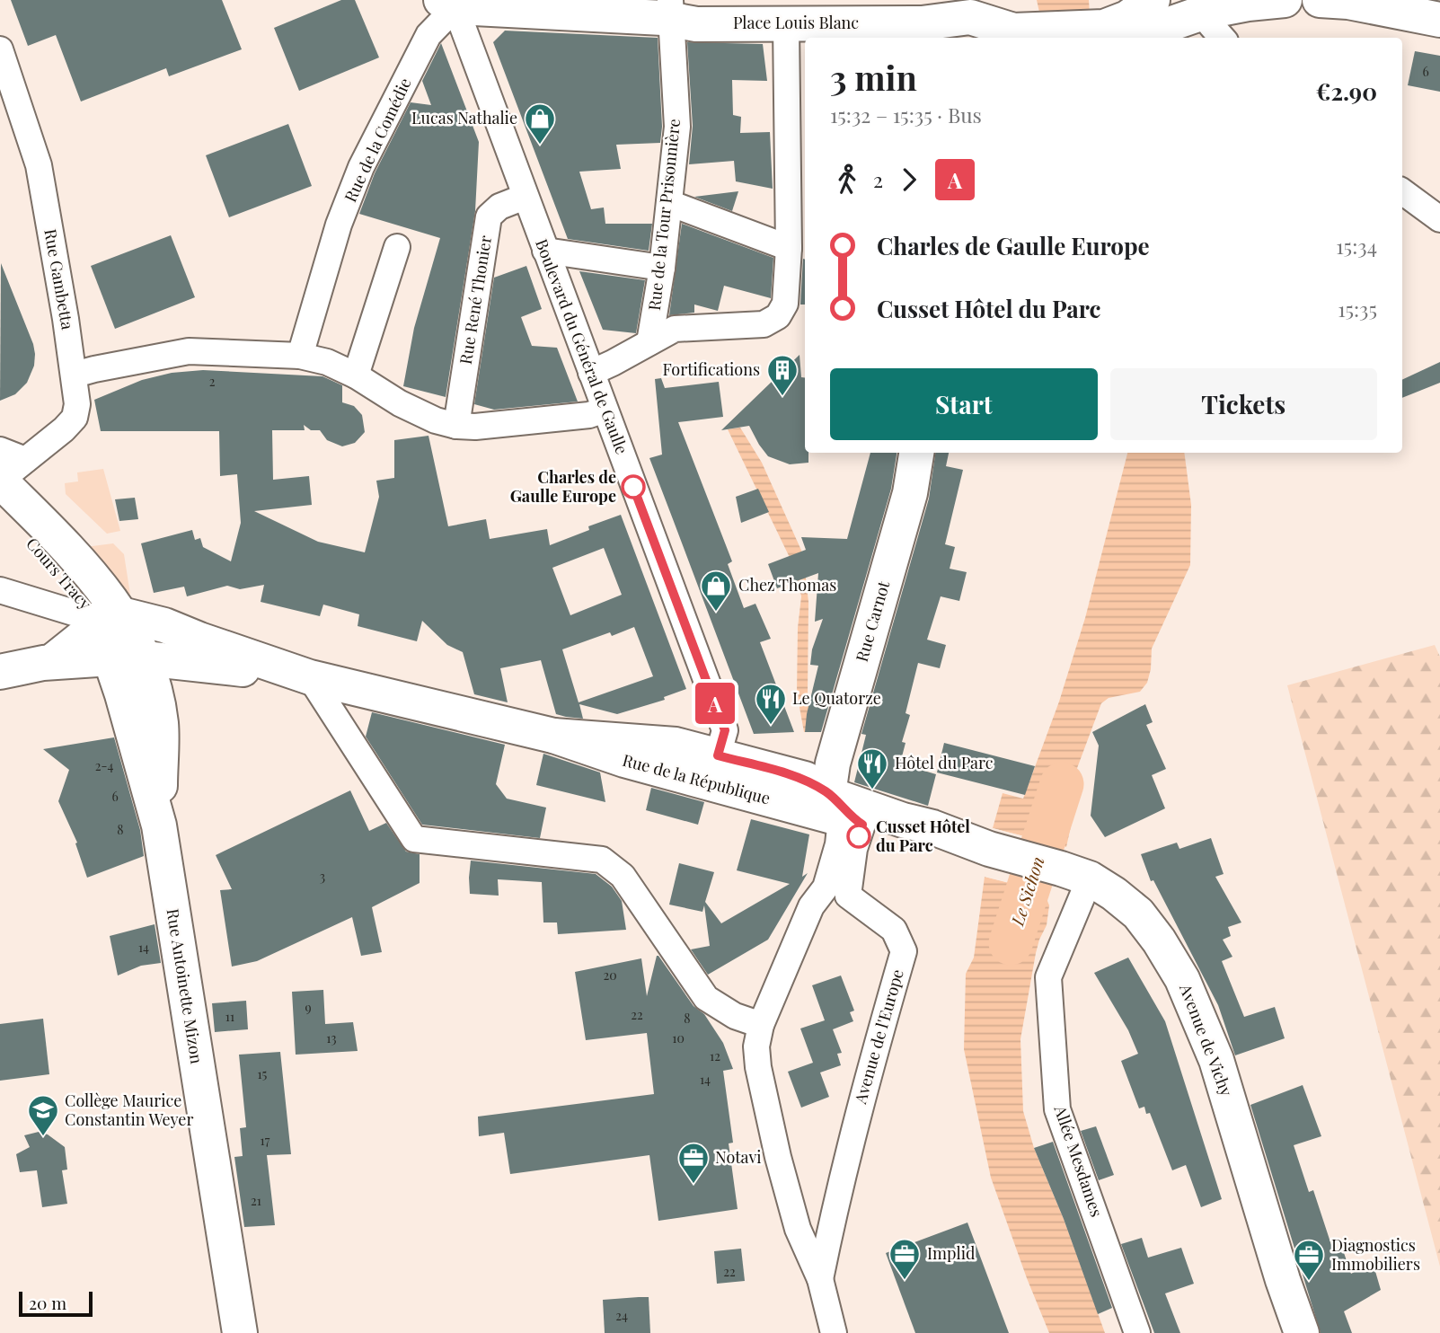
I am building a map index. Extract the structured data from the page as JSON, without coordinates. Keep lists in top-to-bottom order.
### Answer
{
  "streets": {
    "main road": [
      "Place Louis Blanc",
      "Cours Tracy",
      "Rue Carnot",
      "Rue de la République",
      "Rue Antoinette Mizon",
      "Avenue de Vichy"
    ],
    "street": [
      "Rue de la Comédie",
      "Rue de la Tour Prisonnière",
      "Rue Gambetta",
      "Rue René Thonier",
      "Boulevard du Général de Gaulle",
      "Avenue de l'Europe",
      "Allée Mesdames"
    ]
  },
  "crossings": [
    ["Place Louis Blanc", "Rue de la Comédie"],
    ["Place Louis Blanc", "Rue de la Tour Prisonnière"],
    ["Place Louis Blanc", "Boulevard du Général de Gaulle"],
    ["Rue de la Comédie", "Boulevard du Général de Gaulle"],
    ["Rue Gambetta", "Cours Tracy"],
    ["Rue René Thonier", "Boulevard du Général de Gaulle"],
    ["Boulevard du Général de Gaulle", "Rue de la République"],
    ["Cours Tracy", "Rue de la République"],
    ["Cours Tracy", "Rue Antoinette Mizon"],
    ["Rue Carnot", "Rue de la République"],
    ["Rue Carnot", "Avenue de l'Europe"],
    ["Rue Carnot", "Avenue de Vichy"],
    ["Rue de la République", "Rue Antoinette Mizon"],
    ["Rue de la République", "Avenue de l'Europe"],
    ["Rue de la République", "Avenue de Vichy"],
    ["Avenue de l'Europe", "Avenue de Vichy"],
    ["Avenue de Vichy", "Allée Mesdames"]
  ],
  "water": ["Le Sichon"],
  "places": {
    "shop": ["Lucas Nathalie", "Chez Thomas"],
    "building": ["Fortifications"],
    "other": ["Charles de Gaulle Europe", "Cusset Hôtel du Parc"],
    "restaurant": ["Le Quatorze", "Hôtel du Parc"],
    "school or university": ["Collège Maurice Constantin Weyer"],
    "office": ["Notavi", "Implid", "Diagnostics Immobiliers"]
  },
  "lines": ["bus line A"],
  "house_numbers": [
    "6",
    "2",
    "2-4",
    "6",
    "8",
    "3",
    "14",
    "20",
    "9",
    "22",
    "11",
    "8",
    "13",
    "10",
    "12",
    "15",
    "14",
    "17",
    "21",
    "22",
    "24"
  ],
  "scale_bar": "20 m",
  "page": {
    "on_map": "A",
    "heading": ["3 min", "15:32 – 15:35 · Bus", "€2.90"],
    "legs": ["2", "A"],
    "list": [
      {
        "name": "Charles de Gaulle Europe",
        "value": "15:34"
      },
      {
        "name": "Cusset Hôtel du Parc",
        "value": "15:35"
      }
    ],
    "buttons": ["Start", "Tickets"],
    "scale": "20 m"
  }
}
